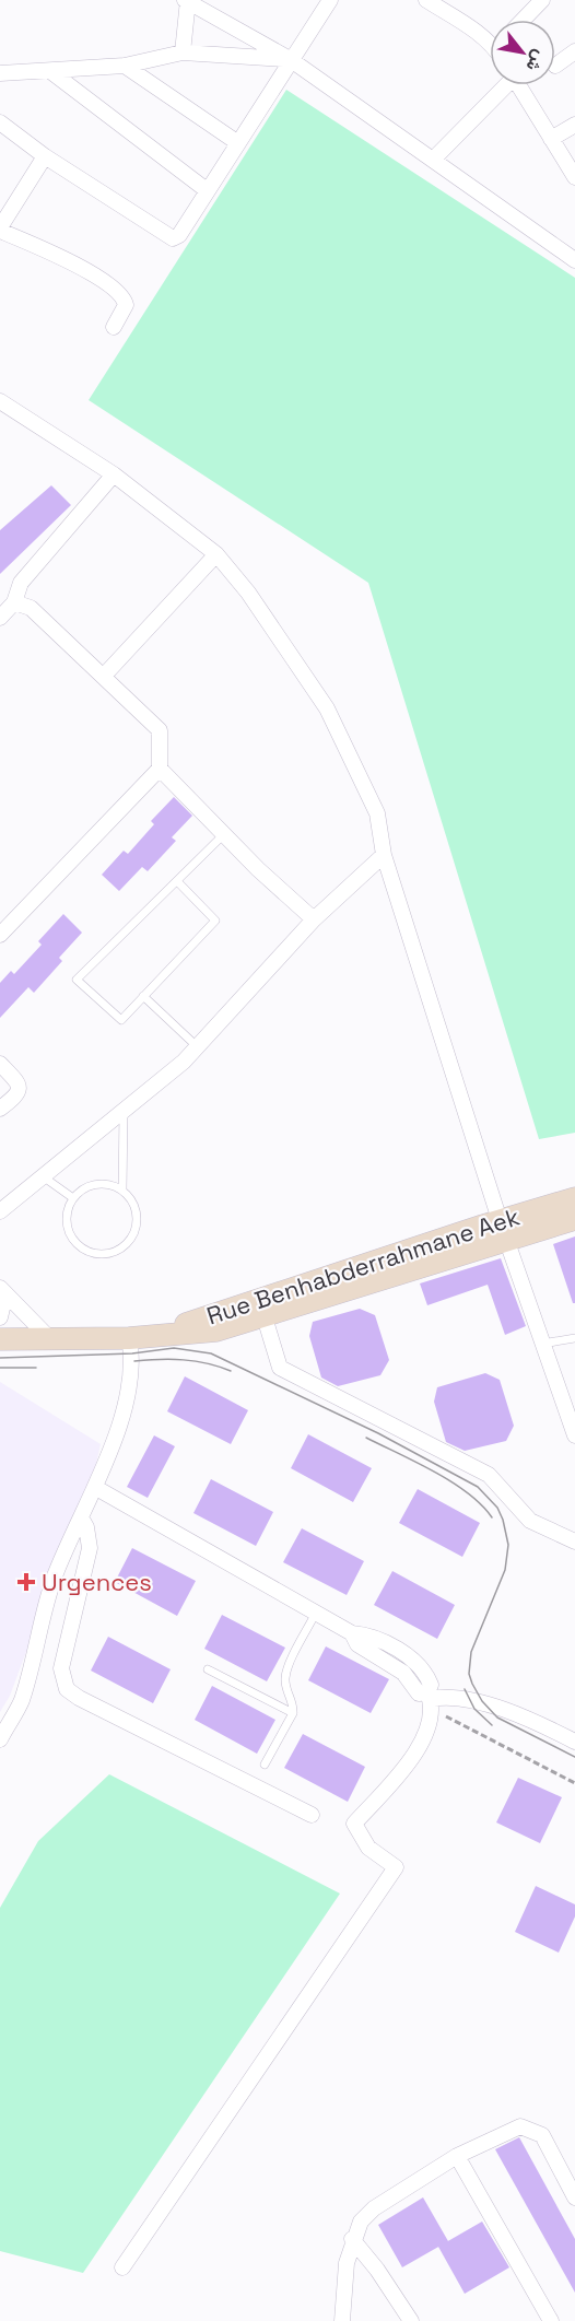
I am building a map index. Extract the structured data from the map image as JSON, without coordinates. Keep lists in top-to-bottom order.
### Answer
{
  "streets": {
    "main road": ["Rue Benhabderrahmane Aek"]
  },
  "places": {
    "health": ["Urgences"]
  },
  "north": "bottom right"
}
